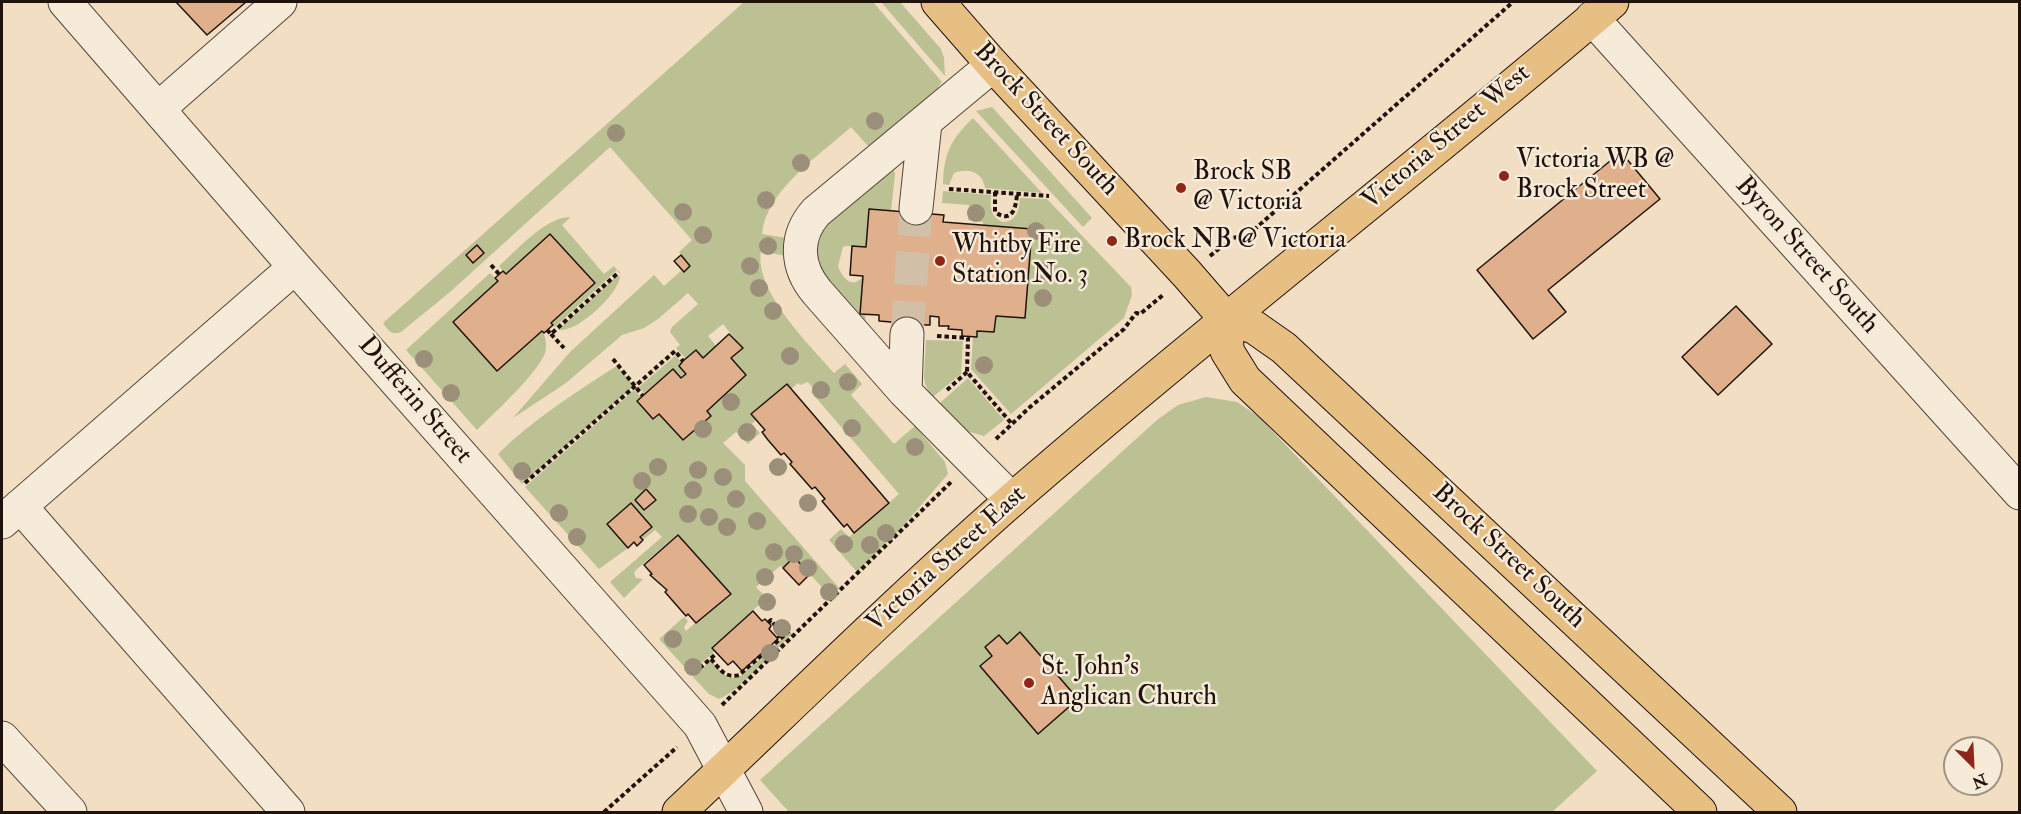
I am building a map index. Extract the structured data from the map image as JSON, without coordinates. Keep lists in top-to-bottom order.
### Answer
{
  "streets": {
    "main road": ["Brock Street South", "Victoria Street West", "Victoria Street East"],
    "street": ["Byron Street South", "Dufferin Street"]
  },
  "crossings": [
    ["Brock Street South", "Victoria Street West"],
    ["Brock Street South", "Victoria Street East"],
    ["Victoria Street West", "Byron Street South"],
    ["Victoria Street West", "Victoria Street East"],
    ["Dufferin Street", "Victoria Street East"]
  ],
  "places": [
    "Victoria WB @ Brock Street",
    "Brock SB @ Victoria",
    "Brock NB @ Victoria",
    "Whitby Fire Station No. 3",
    "St. John's Anglican Church"
  ],
  "north": "bottom right"
}
